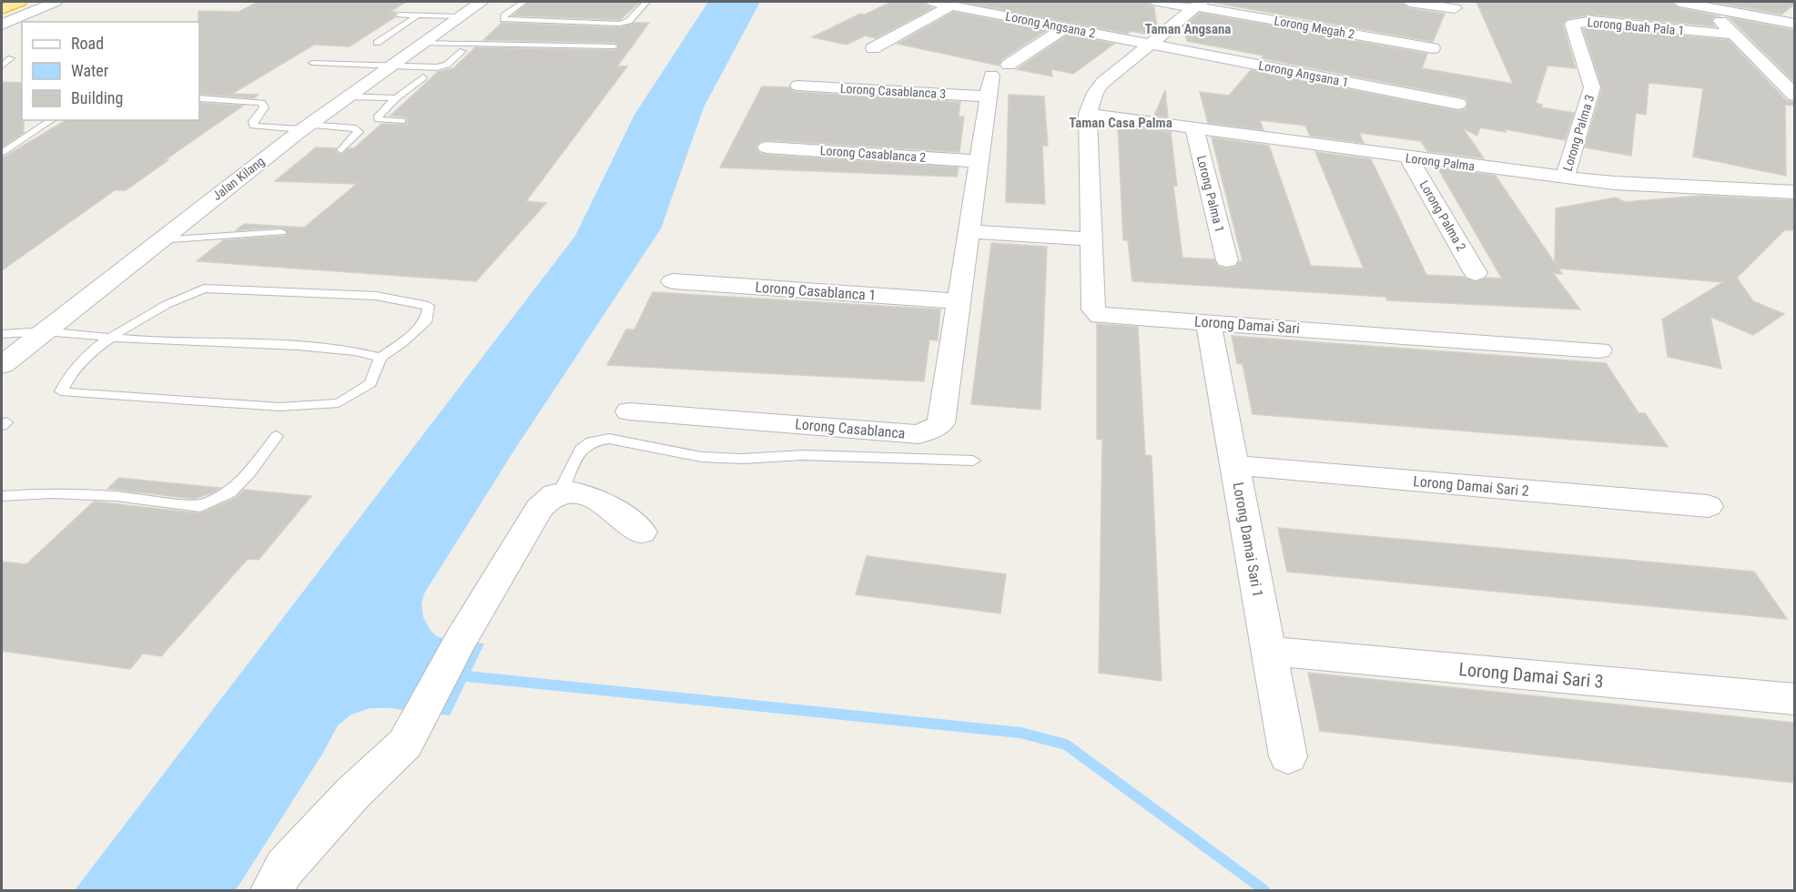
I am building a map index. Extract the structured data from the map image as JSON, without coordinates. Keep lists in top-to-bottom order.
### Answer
{
  "streets": {
    "street": [
      "Lorong Angsana 2",
      "Lorong Buah Pala 1",
      "Lorong Megah 2",
      "Lorong Angsana 1",
      "Lorong Casablanca 3",
      "Lorong Palma 3",
      "Lorong Casablanca 2",
      "Lorong Palma",
      "Jalan Kilang",
      "Lorong Palma 1",
      "Lorong Palma 2",
      "Lorong Casablanca 1",
      "Lorong Damai Sari",
      "Lorong Casablanca",
      "Lorong Damai Sari 2",
      "Lorong Damai Sari 1",
      "Lorong Damai Sari 3"
    ]
  },
  "crossings": [
    ["Lorong Angsana 2", "Lorong Angsana 1"],
    ["Lorong Buah Pala 1", "Lorong Palma 3"],
    ["Lorong Casablanca 3", "Lorong Casablanca"],
    ["Lorong Palma 3", "Lorong Palma"],
    ["Lorong Casablanca 2", "Lorong Casablanca"],
    ["Lorong Palma", "Lorong Palma 1"],
    ["Lorong Palma", "Lorong Palma 2"],
    ["Lorong Palma", "Lorong Damai Sari"],
    ["Lorong Casablanca 1", "Lorong Casablanca"],
    ["Lorong Damai Sari", "Lorong Damai Sari 1"],
    ["Lorong Damai Sari 2", "Lorong Damai Sari 1"],
    ["Lorong Damai Sari 1", "Lorong Damai Sari 3"]
  ],
  "districts": ["Taman Angsana", "Taman Casa Palma"],
  "legend": ["Road", "Water", "Building"]
}
